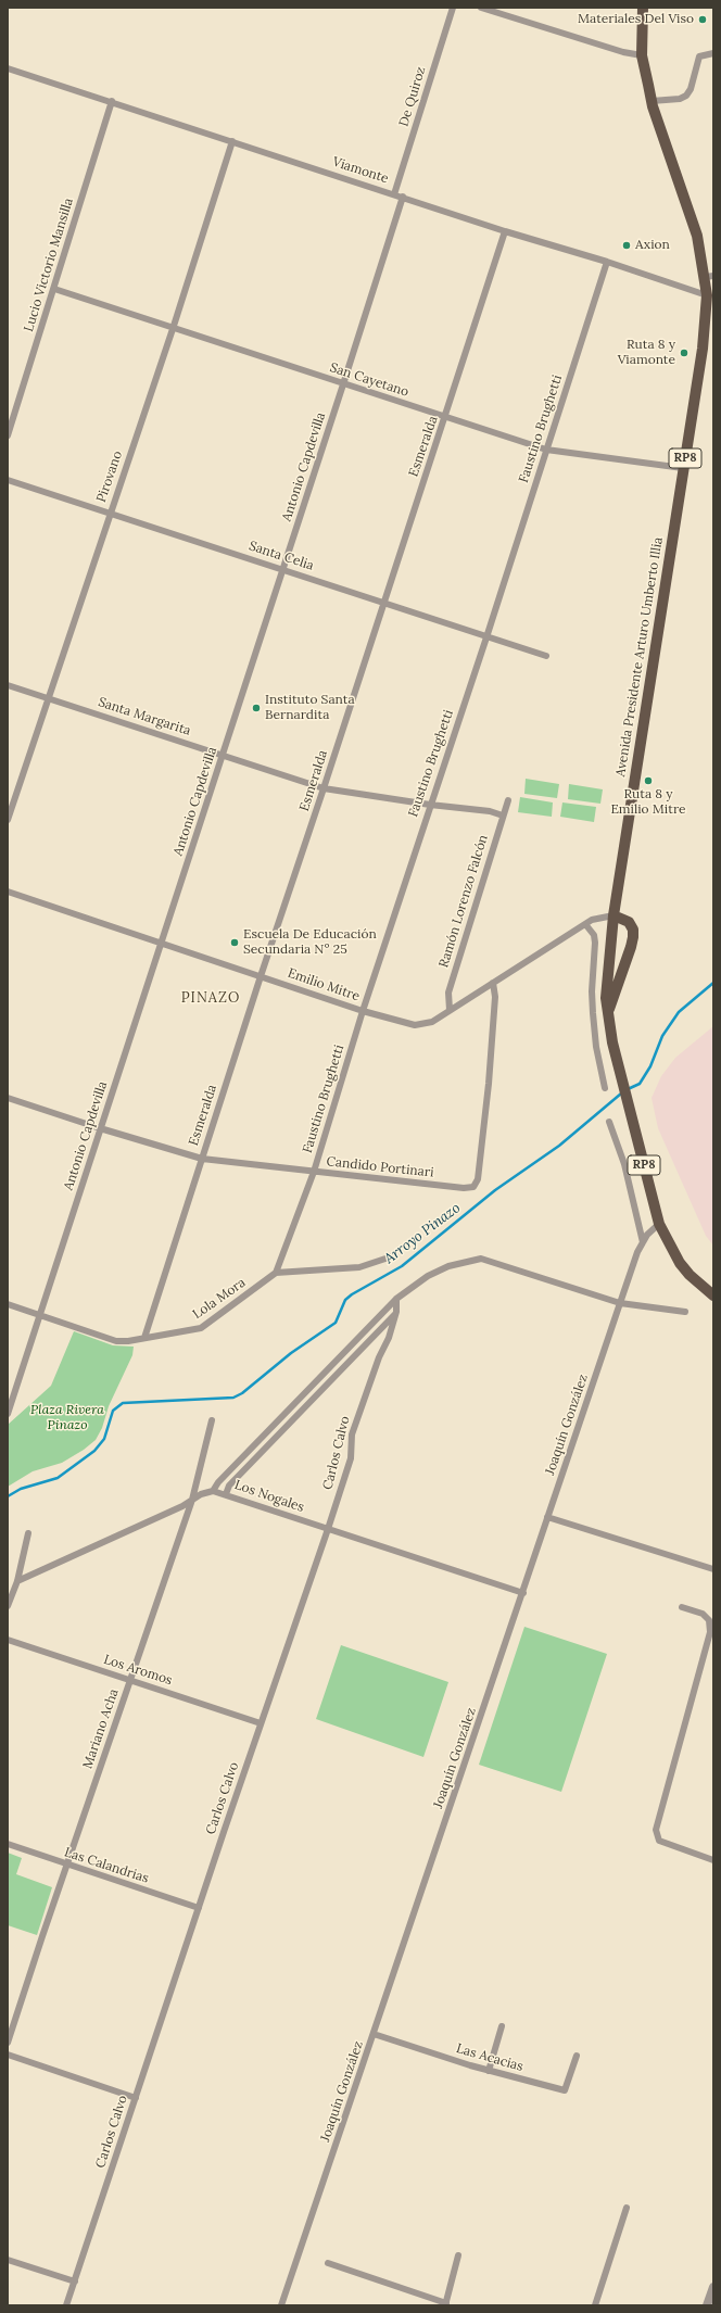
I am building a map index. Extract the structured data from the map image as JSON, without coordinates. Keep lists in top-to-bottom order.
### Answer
{
  "streets": {
    "main road": ["RP8", "Avenida Presidente Arturo Umberto Illia"],
    "street": [
      "De Quiroz",
      "Viamonte",
      "Lucio Victorio Mansilla",
      "San Cayetano",
      "Faustino Brughetti",
      "Esmeralda",
      "Antonio Capdevilla",
      "Pirovano",
      "Santa Celia",
      "Santa Margarita",
      "Ramón Lorenzo Falcón",
      "Emilio Mitre",
      "Candido Portinari",
      "Lola Mora",
      "Joaquín González",
      "Carlos Calvo",
      "Los Nogales",
      "Los Aromos",
      "Mariano Acha",
      "Las Calandrias",
      "Las Acacias"
    ]
  },
  "crossings": [
    ["De Quiroz", "Viamonte"],
    ["Viamonte", "Lucio Victorio Mansilla"],
    ["Viamonte", "Faustino Brughetti"],
    ["Viamonte", "Esmeralda"],
    ["Viamonte", "Antonio Capdevilla"],
    ["Viamonte", "Pirovano"],
    ["Viamonte", "Avenida Presidente Arturo Umberto Illia"],
    ["Lucio Victorio Mansilla", "San Cayetano"],
    ["San Cayetano", "Faustino Brughetti"],
    ["San Cayetano", "Esmeralda"],
    ["San Cayetano", "Antonio Capdevilla"],
    ["San Cayetano", "Pirovano"],
    ["San Cayetano", "Avenida Presidente Arturo Umberto Illia"],
    ["Faustino Brughetti", "Santa Celia"],
    ["Faustino Brughetti", "Santa Margarita"],
    ["Faustino Brughetti", "Emilio Mitre"],
    ["Faustino Brughetti", "Candido Portinari"],
    ["Faustino Brughetti", "Lola Mora"],
    ["Esmeralda", "Santa Celia"],
    ["Esmeralda", "Santa Margarita"],
    ["Esmeralda", "Emilio Mitre"],
    ["Esmeralda", "Candido Portinari"],
    ["Esmeralda", "Lola Mora"],
    ["Antonio Capdevilla", "Santa Celia"],
    ["Antonio Capdevilla", "Santa Margarita"],
    ["Antonio Capdevilla", "Emilio Mitre"],
    ["Antonio Capdevilla", "Candido Portinari"],
    ["Antonio Capdevilla", "Lola Mora"],
    ["Pirovano", "Santa Celia"],
    ["Pirovano", "Santa Margarita"],
    ["Avenida Presidente Arturo Umberto Illia", "Emilio Mitre"],
    ["Avenida Presidente Arturo Umberto Illia", "Joaquín González"],
    ["Santa Margarita", "Ramón Lorenzo Falcón"],
    ["Ramón Lorenzo Falcón", "Emilio Mitre"],
    ["Emilio Mitre", "Candido Portinari"],
    ["Joaquín González", "Los Nogales"],
    ["Joaquín González", "Las Acacias"],
    ["Carlos Calvo", "Los Nogales"],
    ["Carlos Calvo", "Los Aromos"],
    ["Carlos Calvo", "Las Calandrias"],
    ["Los Nogales", "Mariano Acha"],
    ["Los Aromos", "Mariano Acha"],
    ["Mariano Acha", "Las Calandrias"]
  ],
  "districts": ["PINAZO"],
  "water": ["Arroyo Pinazo"],
  "parks": ["Plaza Rivera Pinazo"],
  "places": [
    "Materiales Del Viso",
    "Axion",
    "Ruta 8 y Viamonte",
    "Instituto Santa Bernardita",
    "Ruta 8 y Emilio Mitre",
    "Escuela De Educación Secundaria Nº 25"
  ]
}
